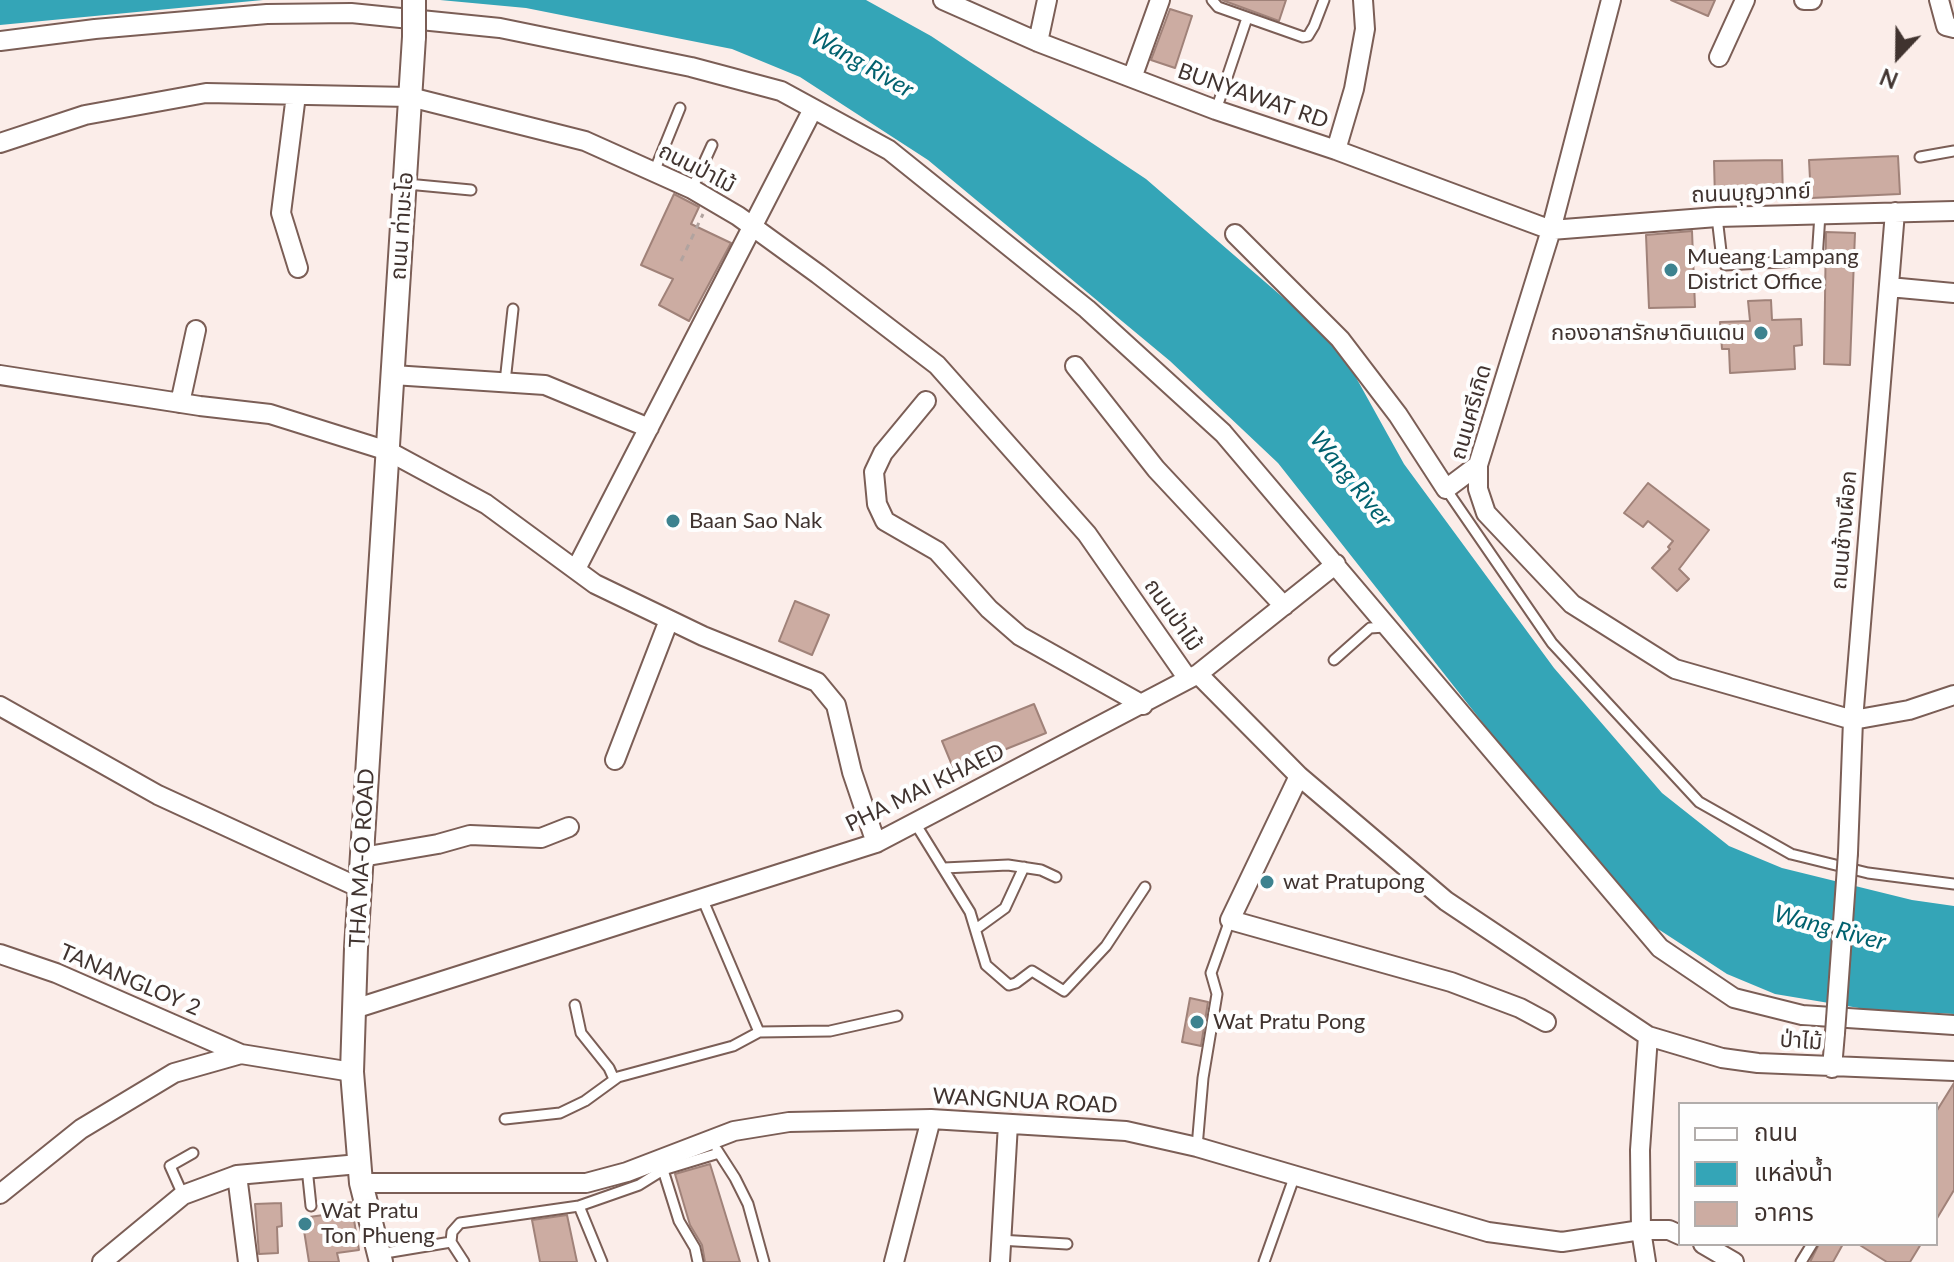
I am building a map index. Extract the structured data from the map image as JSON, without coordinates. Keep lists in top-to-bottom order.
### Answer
{
  "streets": {
    "street": [
      "BUNYAWAT RD",
      "ถนนป่าไม้",
      "ถนนบุญวาทย์",
      "ถนน ท่ามะโอ",
      "ถนนศรีเกิด",
      "ถนนช้างเผือก",
      "PHA MAI KHAED",
      "THA MA-O ROAD",
      "TANANGLOY 2",
      "ป่าไม้",
      "WANGNUA ROAD"
    ]
  },
  "crossings": [
    ["BUNYAWAT RD", "ถนนบุญวาทย์"],
    ["BUNYAWAT RD", "ถนนศรีเกิด"],
    ["ถนนป่าไม้", "ถนน ท่ามะโอ"],
    ["ถนนป่าไม้", "PHA MAI KHAED"],
    ["ถนนป่าไม้", "ป่าไม้"],
    ["ถนนบุญวาทย์", "ถนนศรีเกิด"],
    ["ถนนบุญวาทย์", "ถนนช้างเผือก"],
    ["ถนน ท่ามะโอ", "THA MA-O ROAD"],
    ["ถนนศรีเกิด", "ถนนช้างเผือก"],
    ["ถนนช้างเผือก", "ป่าไม้"],
    ["PHA MAI KHAED", "THA MA-O ROAD"],
    ["THA MA-O ROAD", "WANGNUA ROAD"]
  ],
  "water": ["Wang River"],
  "places": [
    "Mueang Lampang District Office",
    "กองอาสารักษาดินแดน",
    "Baan Sao Nak",
    "wat Pratupong",
    "Wat Pratu Pong",
    "Wat Pratu Ton Phueng"
  ],
  "legend": ["ถนน", "แหล่งน้ำ", "อาคาร"],
  "north": "bottom"
}
